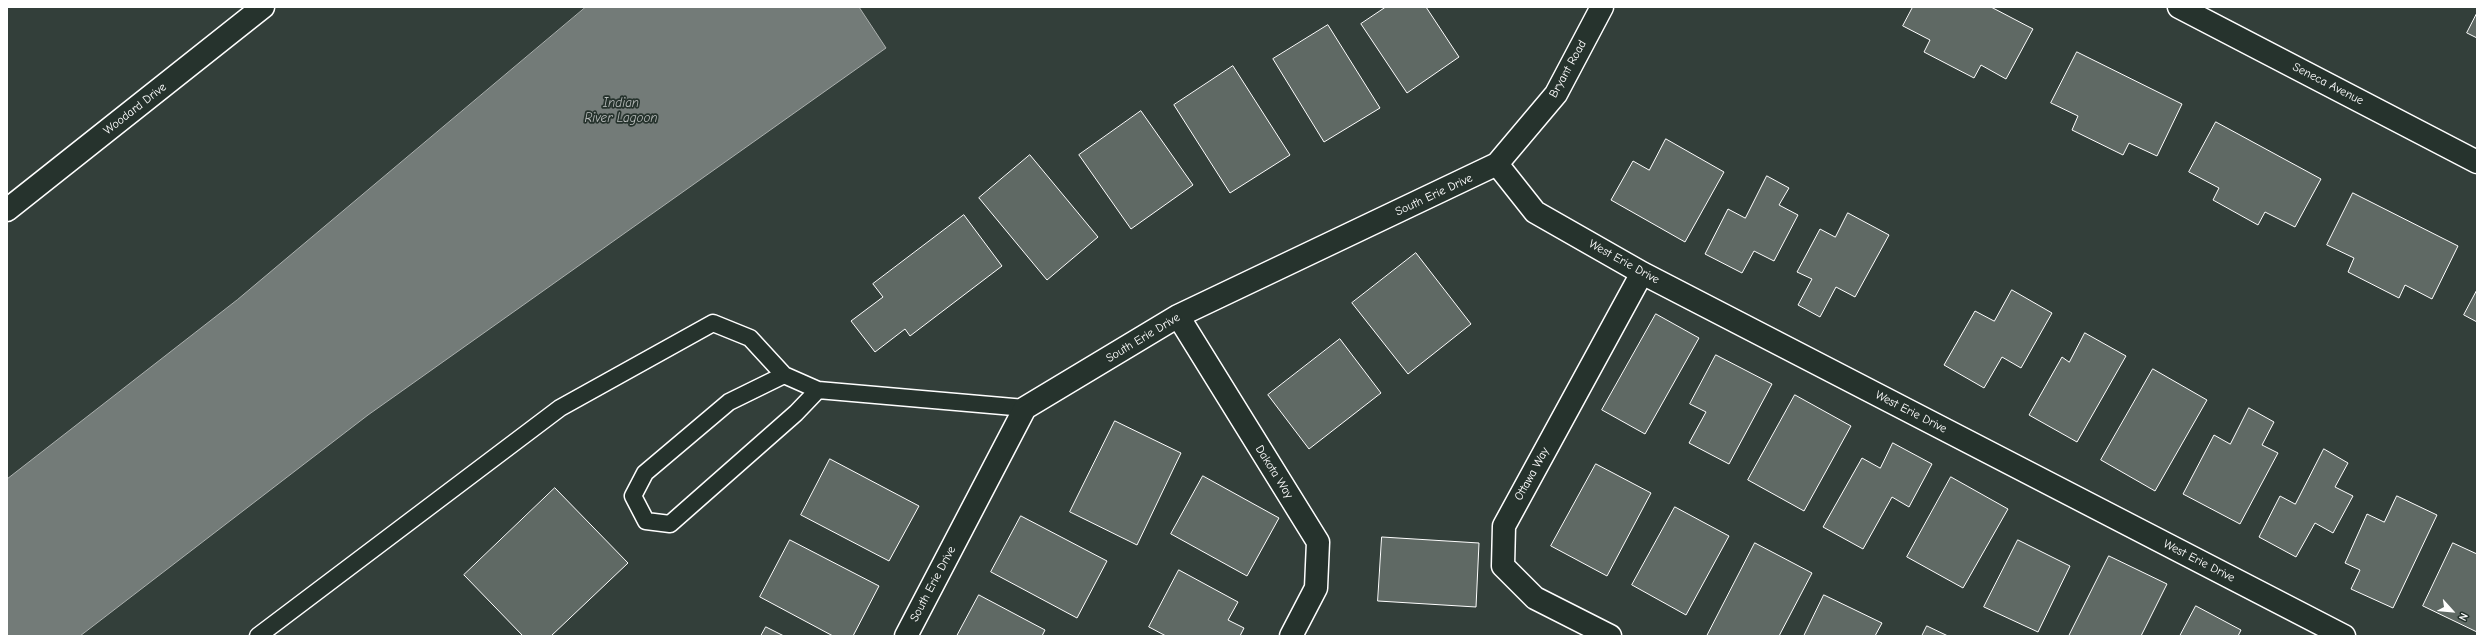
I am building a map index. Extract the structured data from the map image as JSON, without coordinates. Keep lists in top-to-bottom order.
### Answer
{
  "streets": {
    "street": [
      "Bryant Road",
      "Seneca Avenue",
      "Woodard Drive",
      "South Erie Drive",
      "West Erie Drive",
      "Dakota Way",
      "Ottawa Way"
    ]
  },
  "crossings": [
    ["Bryant Road", "South Erie Drive"],
    ["Bryant Road", "West Erie Drive"],
    ["South Erie Drive", "West Erie Drive"],
    ["South Erie Drive", "Dakota Way"],
    ["West Erie Drive", "Ottawa Way"]
  ],
  "water": ["Indian River Lagoon"],
  "north": "bottom right"
}
